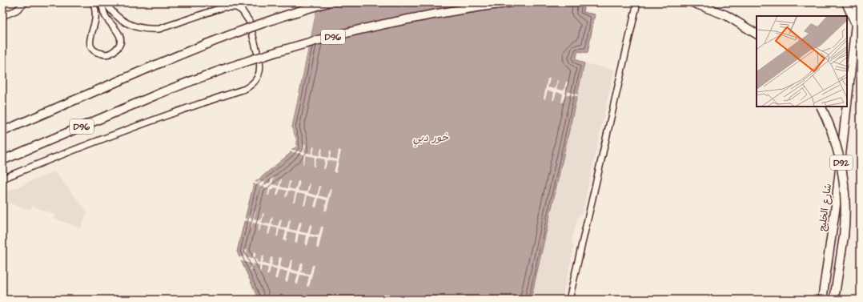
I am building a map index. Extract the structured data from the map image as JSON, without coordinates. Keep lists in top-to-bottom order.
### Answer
{
  "streets": {
    "main road": ["D96", "D92", "شارع الخليج"]
  },
  "water": ["خور دبي"]
}
